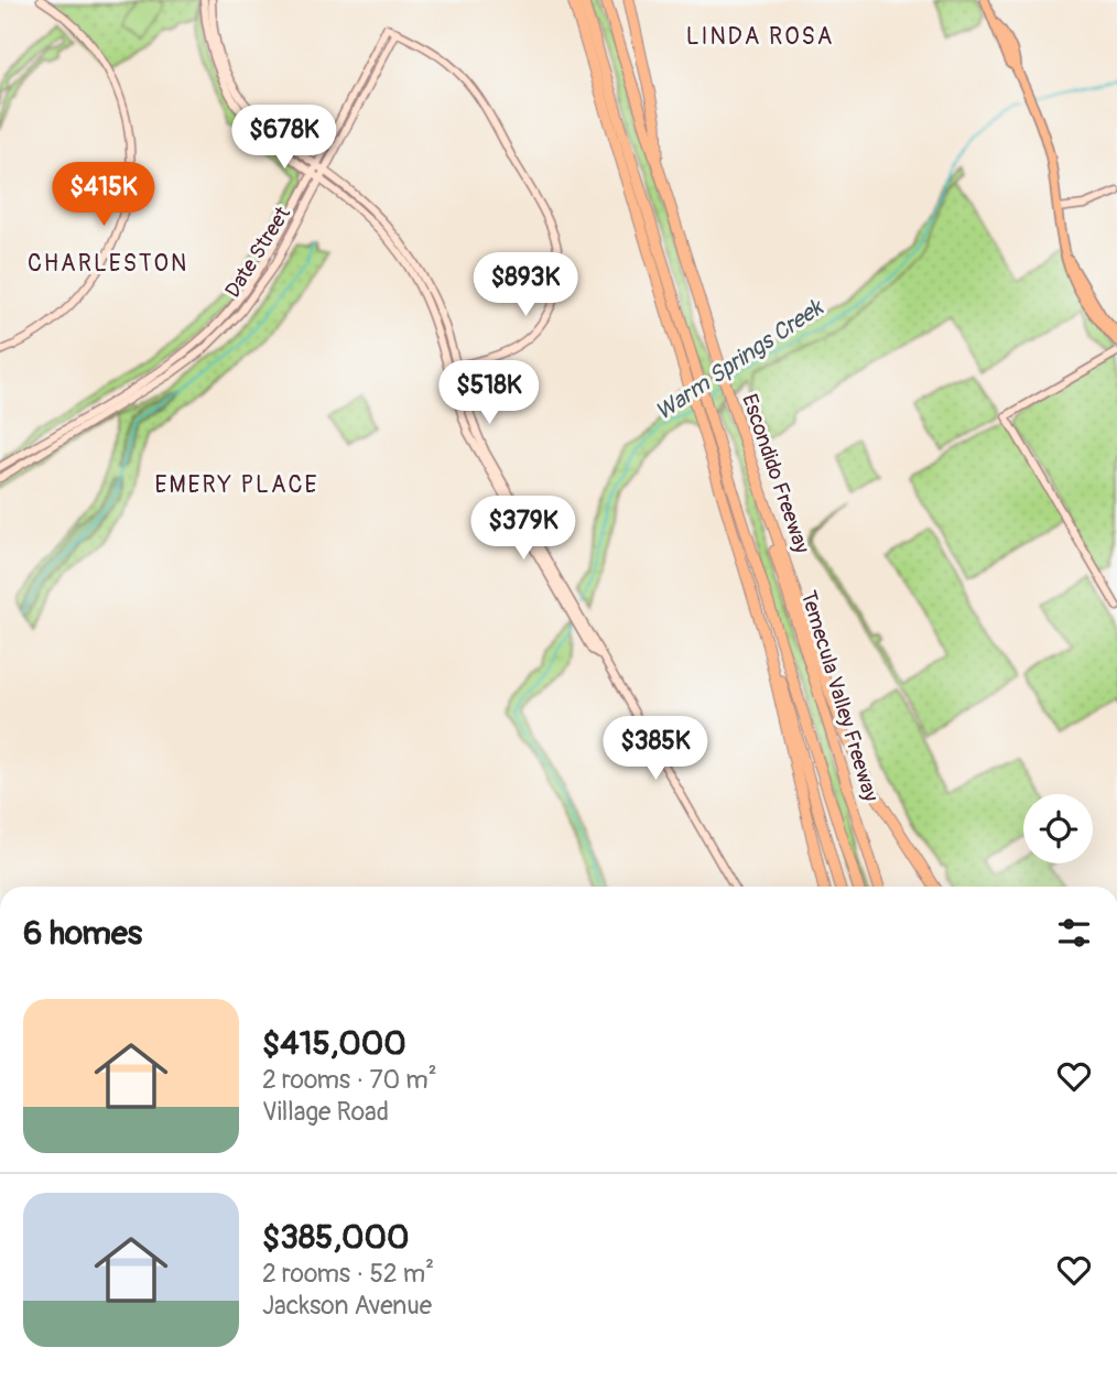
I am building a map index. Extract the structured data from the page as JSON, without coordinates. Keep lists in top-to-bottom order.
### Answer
{
  "streets": {
    "highway": ["Escondido Freeway", "Temecula Valley Freeway"],
    "main road": ["Date Street"]
  },
  "crossings": [
    ["Escondido Freeway", "Temecula Valley Freeway"]
  ],
  "districts": ["LINDA ROSA", "CHARLESTON", "EMERY PLACE"],
  "water": ["Warm Springs Creek"],
  "page": {
    "price": [
      "$678K",
      "$415K",
      "$893K",
      "$518K",
      "$379K",
      "$385K"
    ],
    "heading": "6 homes",
    "list": [
      {
        "name": "$415,000",
        "note": "2 rooms · 70 m² · Village Road"
      },
      {
        "name": "$385,000",
        "note": "2 rooms · 52 m² · Jackson Avenue"
      }
    ]
  }
}
